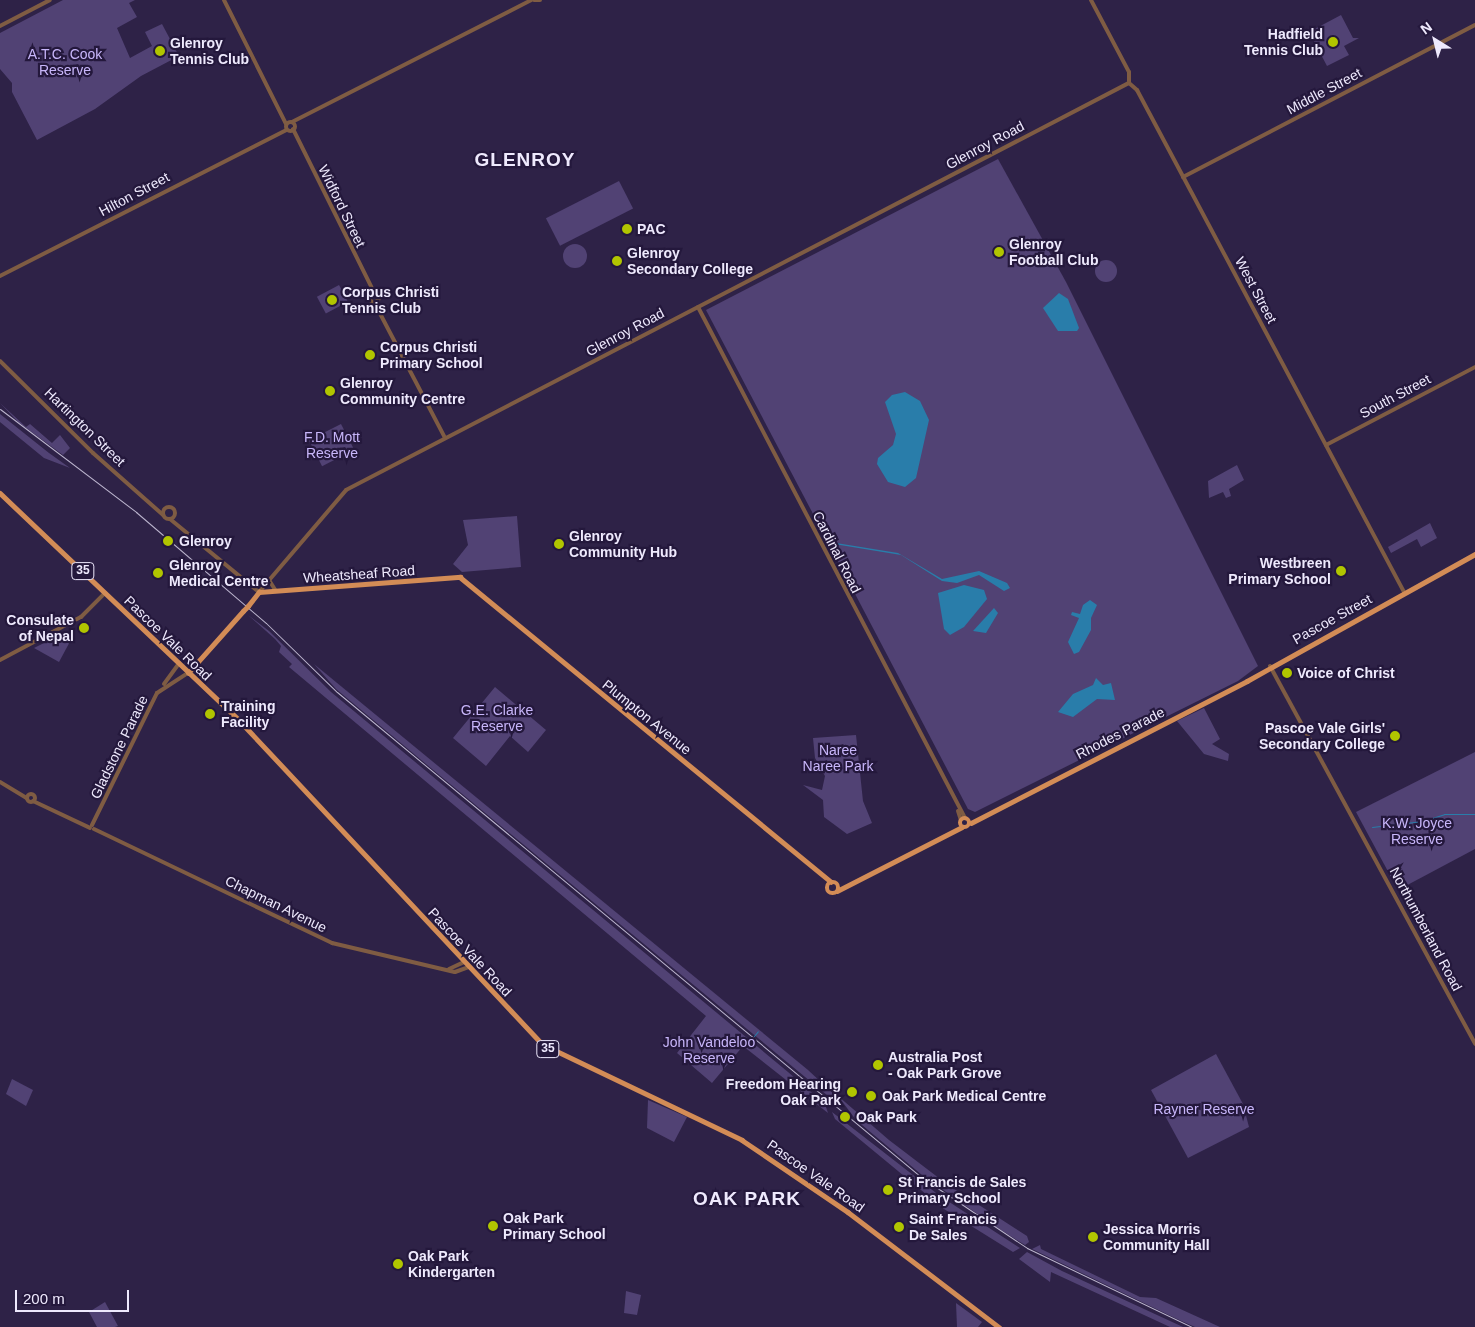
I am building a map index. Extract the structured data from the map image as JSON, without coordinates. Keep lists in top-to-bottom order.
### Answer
{
  "streets": {
    "main road": [
      "Glenroy Road",
      "35",
      "Wheatsheaf Road",
      "Pascoe Street",
      "Pascoe Vale Road",
      "Plumpton Avenue",
      "Rhodes Parade"
    ],
    "street": [
      "Middle Street",
      "Hilton Street",
      "Widford Street",
      "West Street",
      "South Street",
      "Hartington Street",
      "Cardinal Road",
      "Gladstone Parade",
      "Chapman Avenue",
      "Northumberland Road"
    ]
  },
  "crossings": [
    ["Middle Street", "West Street"],
    ["Glenroy Road", "West Street"],
    ["Glenroy Road", "Cardinal Road"],
    ["Glenroy Road", "Wheatsheaf Road"],
    ["Glenroy Road", "Pascoe Vale Road"],
    ["Glenroy Road", "Gladstone Parade"],
    ["Hilton Street", "Widford Street"],
    ["West Street", "South Street"],
    ["West Street", "Pascoe Street"],
    ["Cardinal Road", "Rhodes Parade"],
    ["Wheatsheaf Road", "Plumpton Avenue"],
    ["Pascoe Street", "Rhodes Parade"],
    ["Pascoe Street", "Northumberland Road"],
    ["Pascoe Vale Road", "Gladstone Parade"],
    ["Pascoe Vale Road", "Chapman Avenue"],
    ["Rhodes Parade", "Northumberland Road"],
    ["Gladstone Parade", "Chapman Avenue"]
  ],
  "districts": ["GLENROY", "OAK PARK"],
  "parks": [
    "A.T.C. Cook Reserve",
    "F.D. Mott Reserve",
    "G.E. Clarke Reserve",
    "Naree Naree Park",
    "K.W. Joyce Reserve",
    "John Vandeloo Reserve",
    "Rayner Reserve"
  ],
  "places": [
    "Hadfield Tennis Club",
    "Glenroy Tennis Club",
    "PAC",
    "Glenroy Football Club",
    "Glenroy Secondary College",
    "Corpus Christi Tennis Club",
    "Corpus Christi Primary School",
    "Glenroy Community Centre",
    "Glenroy",
    "Glenroy Community Hub",
    "Westbreen Primary School",
    "Glenroy Medical Centre",
    "Consulate of Nepal",
    "Voice of Christ",
    "Training Facility",
    "Pascoe Vale Girls' Secondary College",
    "Australia Post - Oak Park Grove",
    "Freedom Hearing Oak Park",
    "Oak Park Medical Centre",
    "Oak Park",
    "St Francis de Sales Primary School",
    "Oak Park Primary School",
    "Saint Francis De Sales",
    "Jessica Morris Community Hall",
    "Oak Park Kindergarten"
  ],
  "scale_bar": "200 m",
  "north": "top left"
}
